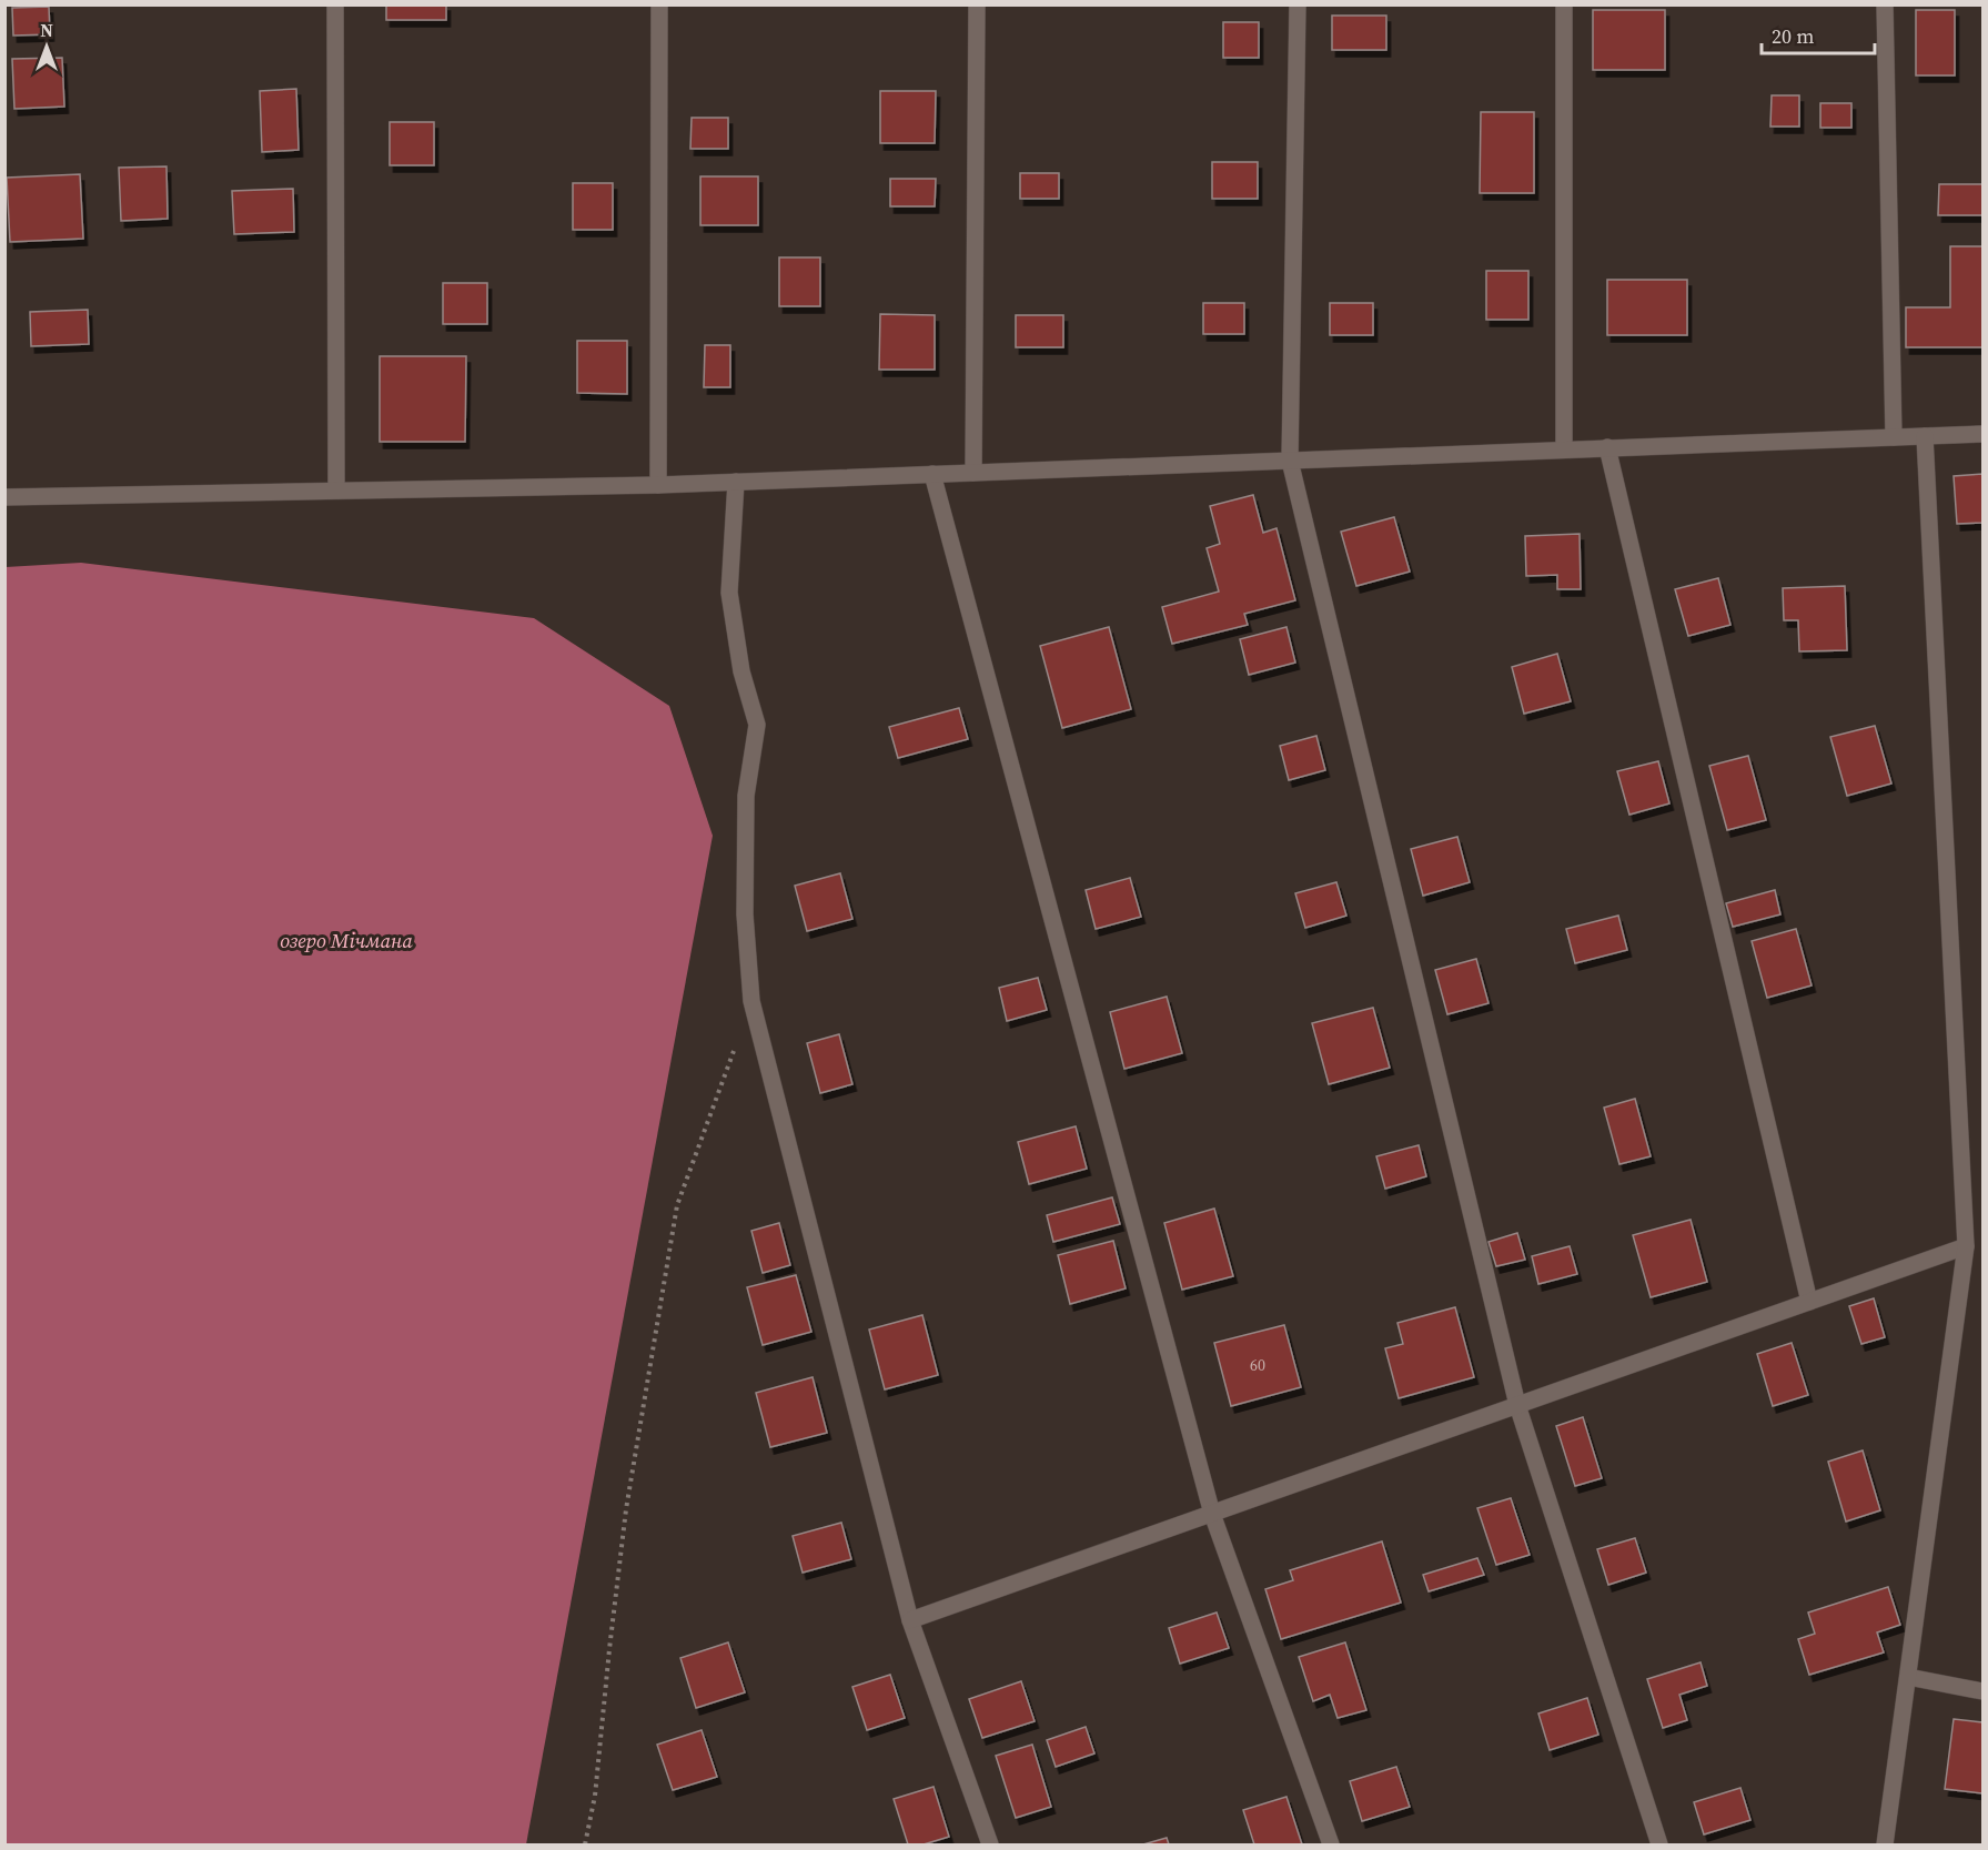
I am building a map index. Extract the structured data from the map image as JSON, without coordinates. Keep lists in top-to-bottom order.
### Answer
{
  "water": ["озеро Мічмана"],
  "house_numbers": ["60"],
  "scale_bar": "20 m",
  "north": "top"
}
